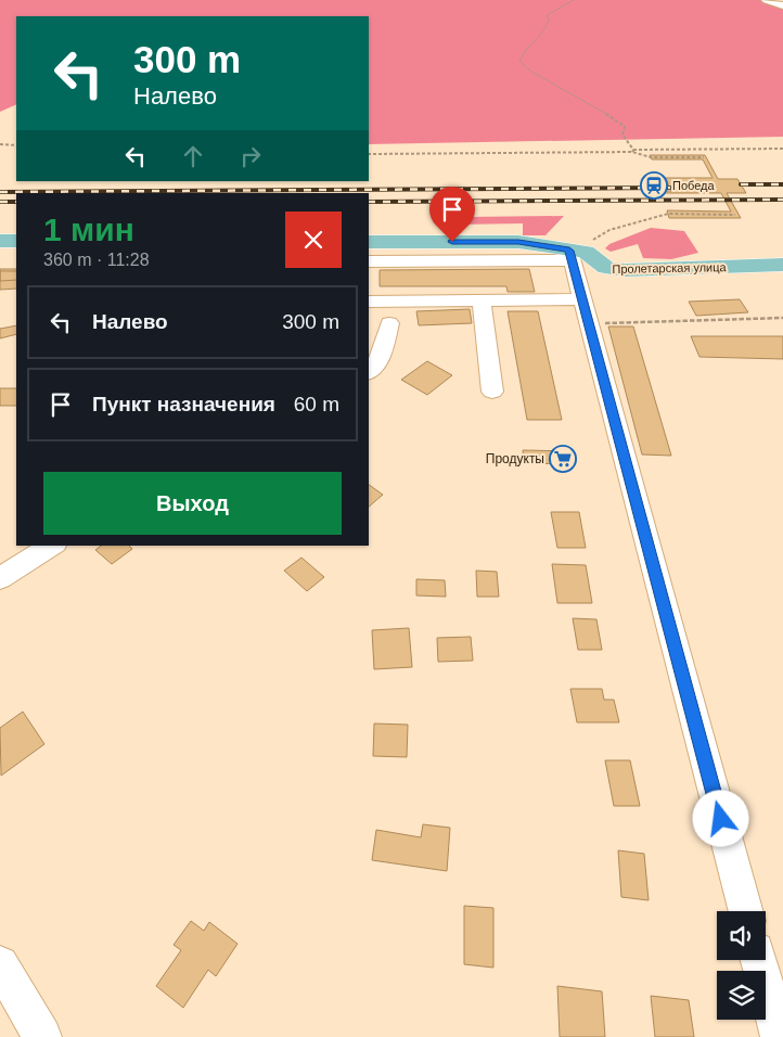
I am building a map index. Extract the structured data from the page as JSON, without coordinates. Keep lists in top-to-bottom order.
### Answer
{
  "streets": {
    "main road": ["Пролетарская улица"]
  },
  "places": {
    "station": ["Победа"],
    "supermarket": ["Продукты"]
  },
  "page": {
    "turn": ["300 m", "Налево"],
    "heading": ["1 мин", "360 m · 11:28"],
    "list": [
      {
        "name": "Налево",
        "value": "300 m"
      },
      {
        "name": "Пункт назначения",
        "value": "60 m"
      }
    ],
    "buttons": "Выход"
  }
}
